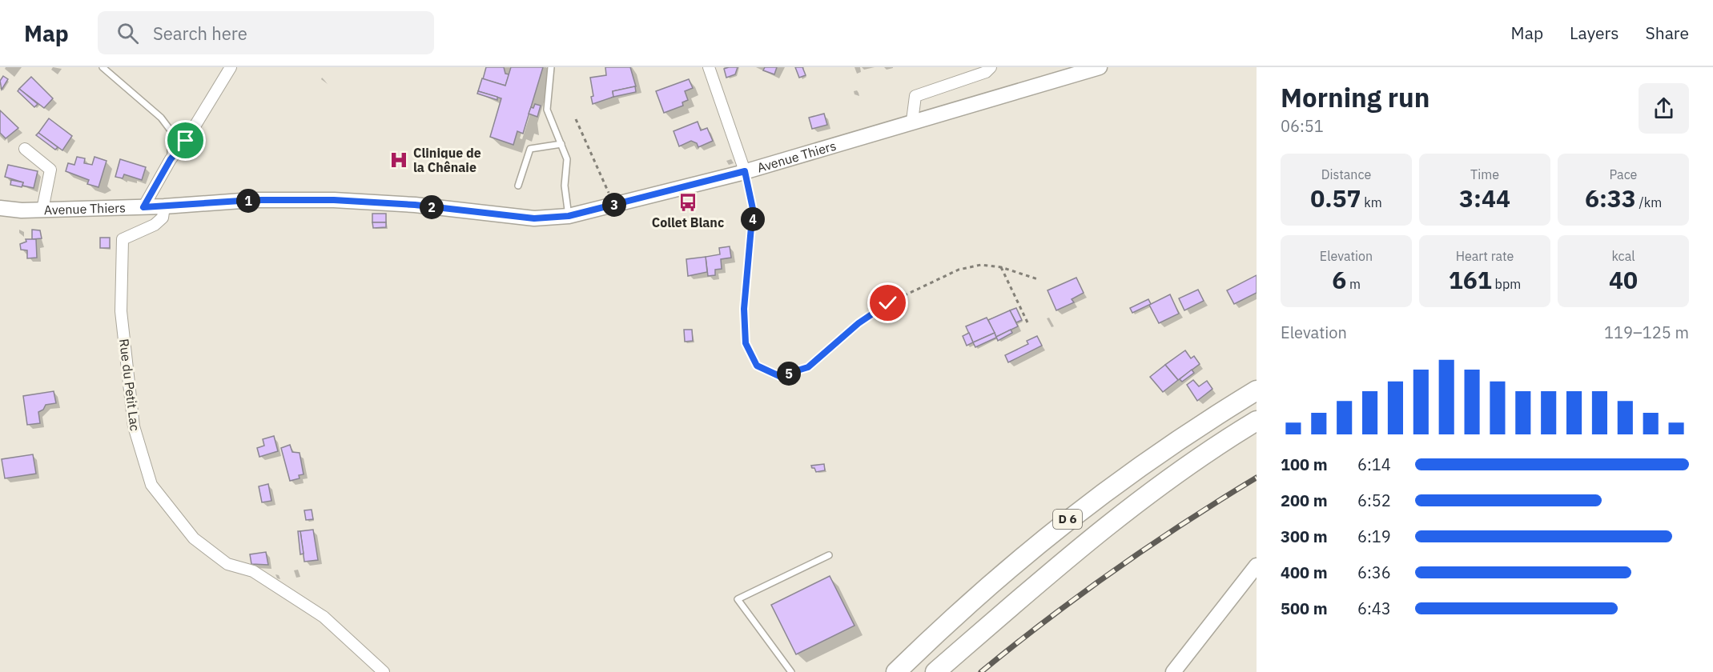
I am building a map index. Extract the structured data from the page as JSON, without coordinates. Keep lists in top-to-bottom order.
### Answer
{
  "streets": {
    "highway": ["D 6"],
    "main road": ["Avenue Thiers"],
    "street": ["Rue du Petit Lac"]
  },
  "crossings": [
    ["Avenue Thiers", "Rue du Petit Lac"]
  ],
  "places": {
    "hospital": ["Clinique de la Chênaie"],
    "bus stop": ["Collet Blanc"]
  },
  "page": {
    "header": "Map",
    "search": "Search here",
    "nav": ["Map", "Layers", "Share"],
    "heading": ["Morning run", "06:51"],
    "stats": [
      ["Distance", "0.57 km"],
      ["Time", "3:44"],
      ["Pace", "6:33 /km"],
      ["Elevation", "6 m"],
      ["Heart rate", "161 bpm"],
      ["kcal", "40"]
    ],
    "pins": [
      "1",
      "3",
      "2",
      "4",
      "5"
    ],
    "chart": ["Elevation", "119–125 m"],
    "list": [
      {
        "name": "100 m",
        "note": "6:14"
      },
      {
        "name": "200 m",
        "note": "6:52"
      },
      {
        "name": "300 m",
        "note": "6:19"
      },
      {
        "name": "400 m",
        "note": "6:36"
      },
      {
        "name": "500 m",
        "note": "6:43"
      }
    ]
  }
}
